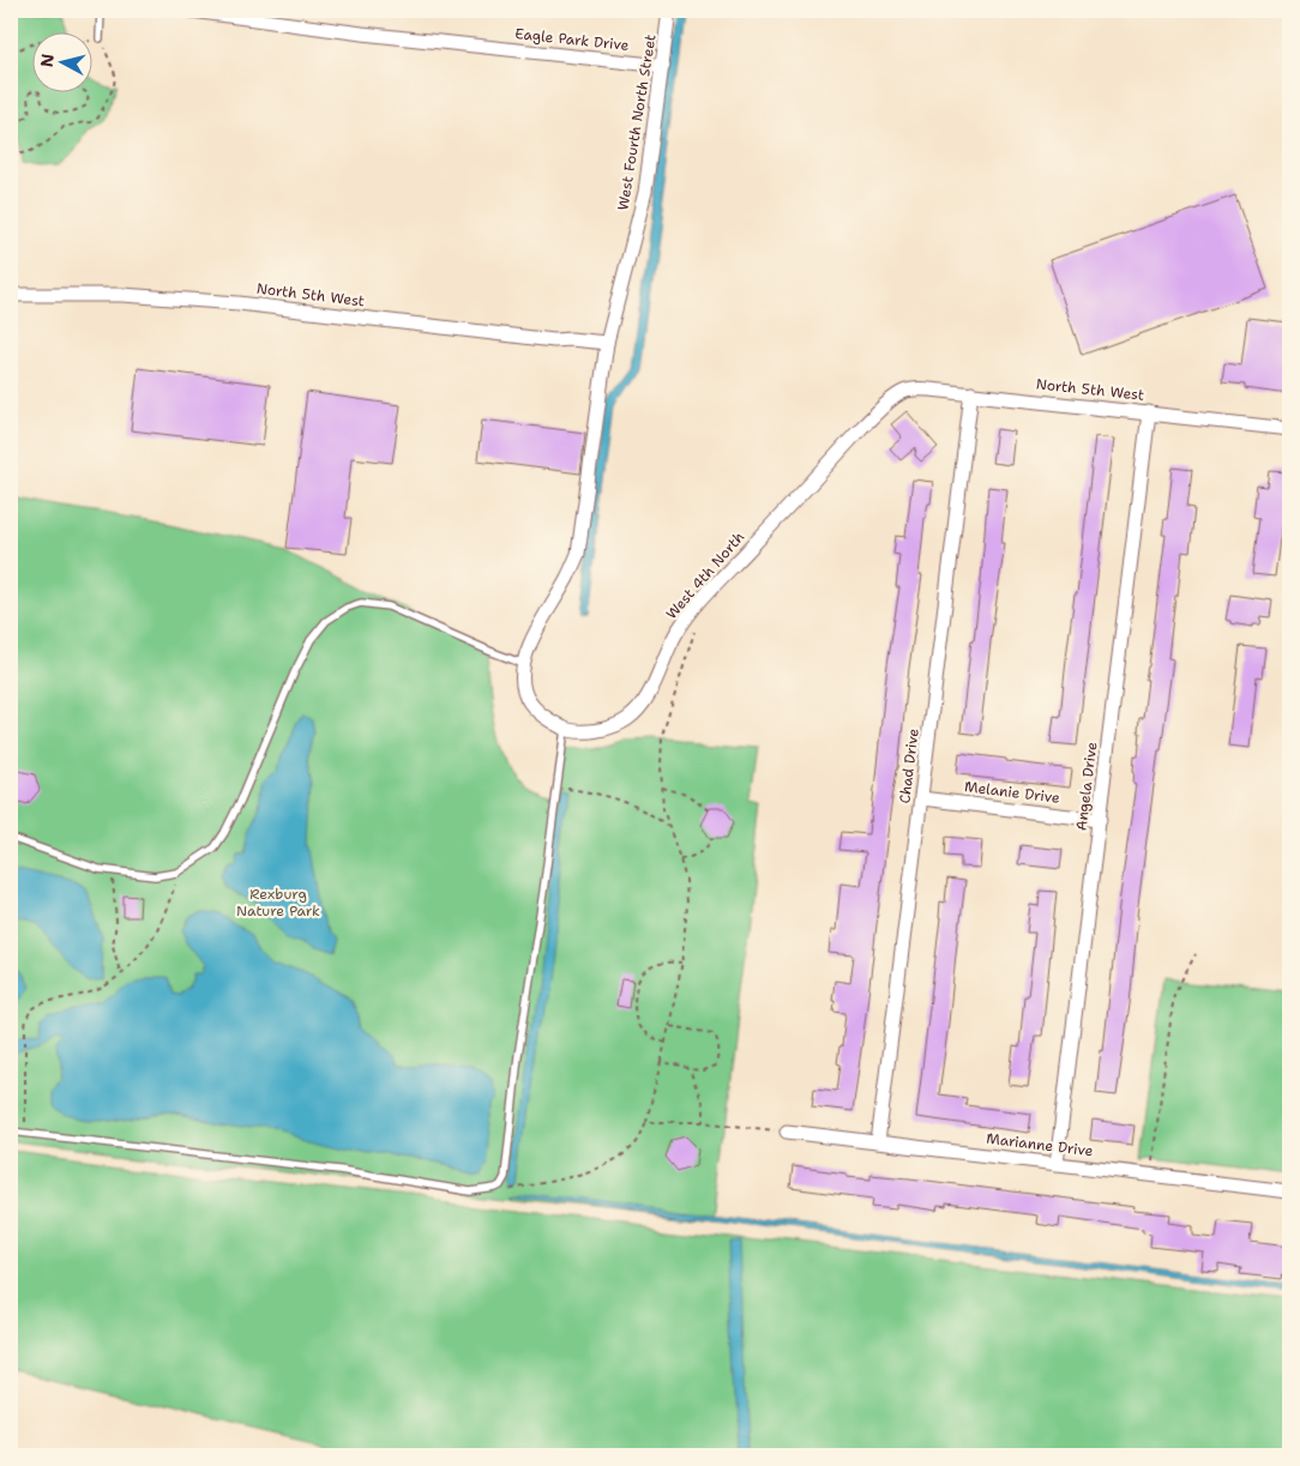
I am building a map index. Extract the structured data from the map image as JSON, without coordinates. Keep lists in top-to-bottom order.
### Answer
{
  "streets": {
    "street": [
      "Eagle Park Drive",
      "West Fourth North Street",
      "North 5th West",
      "West 4th North",
      "Chad Drive",
      "Angela Drive",
      "Melanie Drive",
      "Marianne Drive"
    ]
  },
  "crossings": [
    ["Eagle Park Drive", "West Fourth North Street"],
    ["West Fourth North Street", "North 5th West"],
    ["West Fourth North Street", "West 4th North"],
    ["North 5th West", "West 4th North"],
    ["North 5th West", "Chad Drive"],
    ["North 5th West", "Angela Drive"],
    ["Chad Drive", "Melanie Drive"],
    ["Chad Drive", "Marianne Drive"],
    ["Angela Drive", "Melanie Drive"],
    ["Angela Drive", "Marianne Drive"]
  ],
  "parks": ["Rexburg Nature Park"],
  "north": "left"
}
